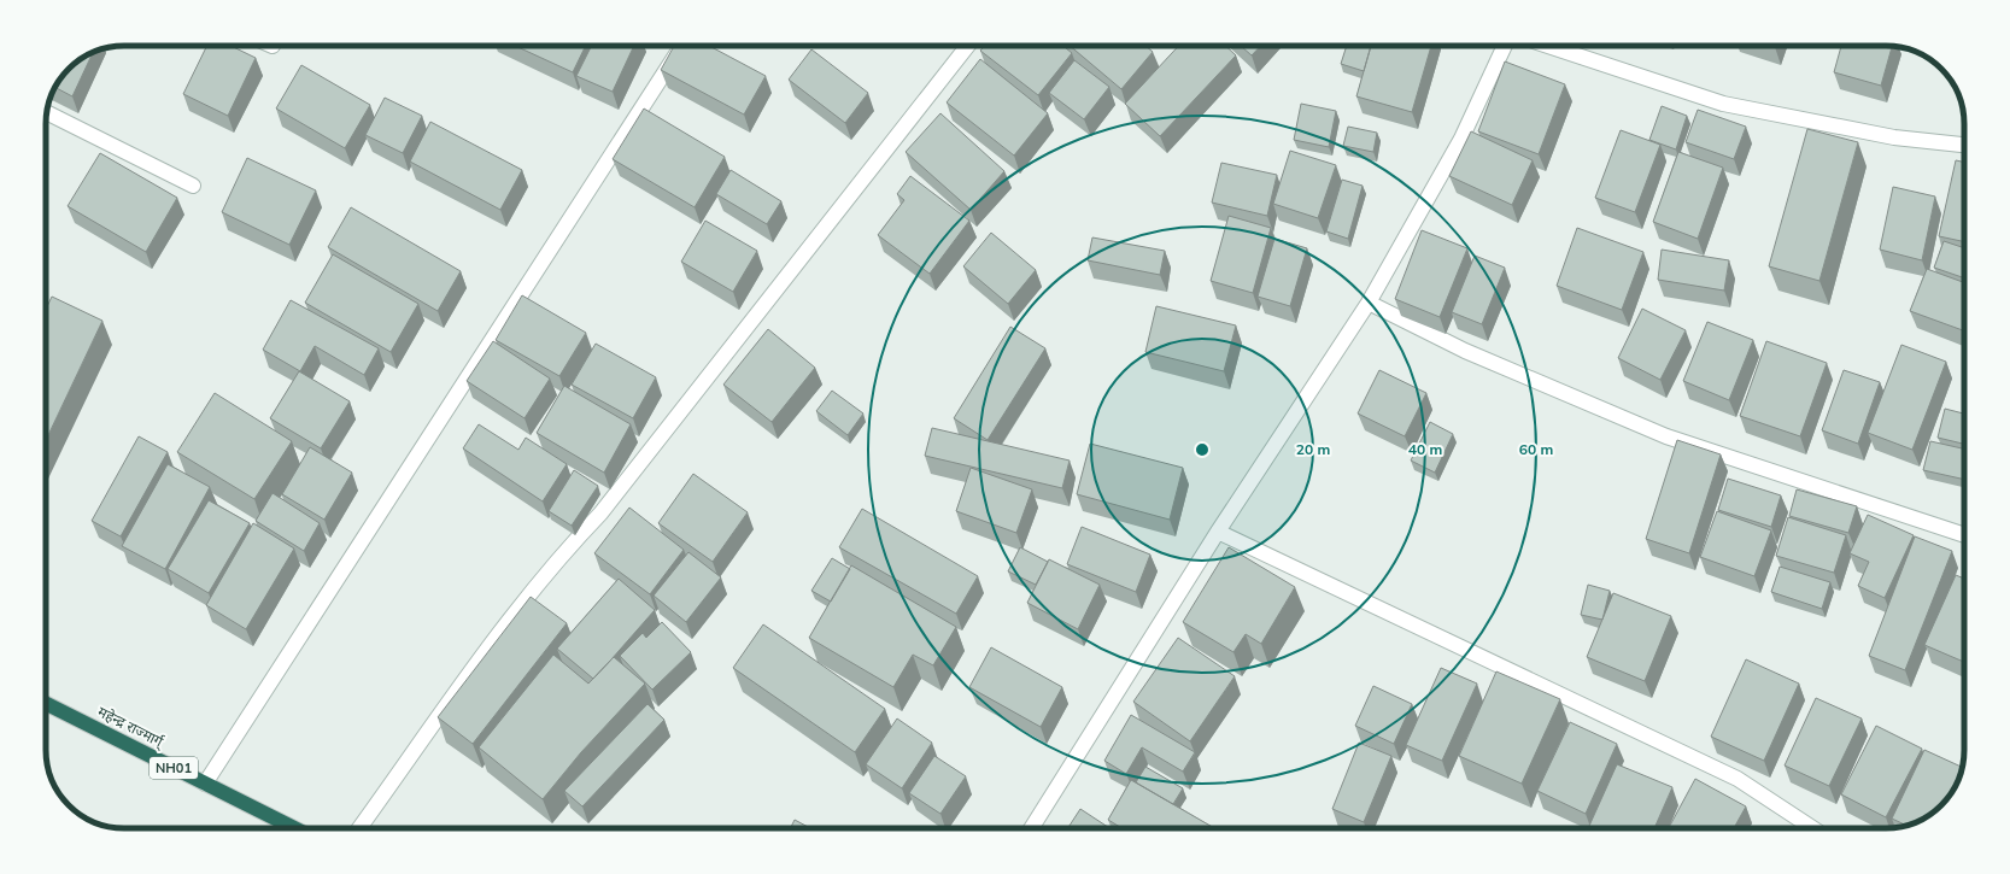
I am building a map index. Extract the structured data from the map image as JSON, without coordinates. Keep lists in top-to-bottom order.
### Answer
{
  "streets": {
    "highway": ["महेन्द्र राज्मार्ग्", "NH01"]
  },
  "rings": ["20 m", "40 m", "60 m"]
}
